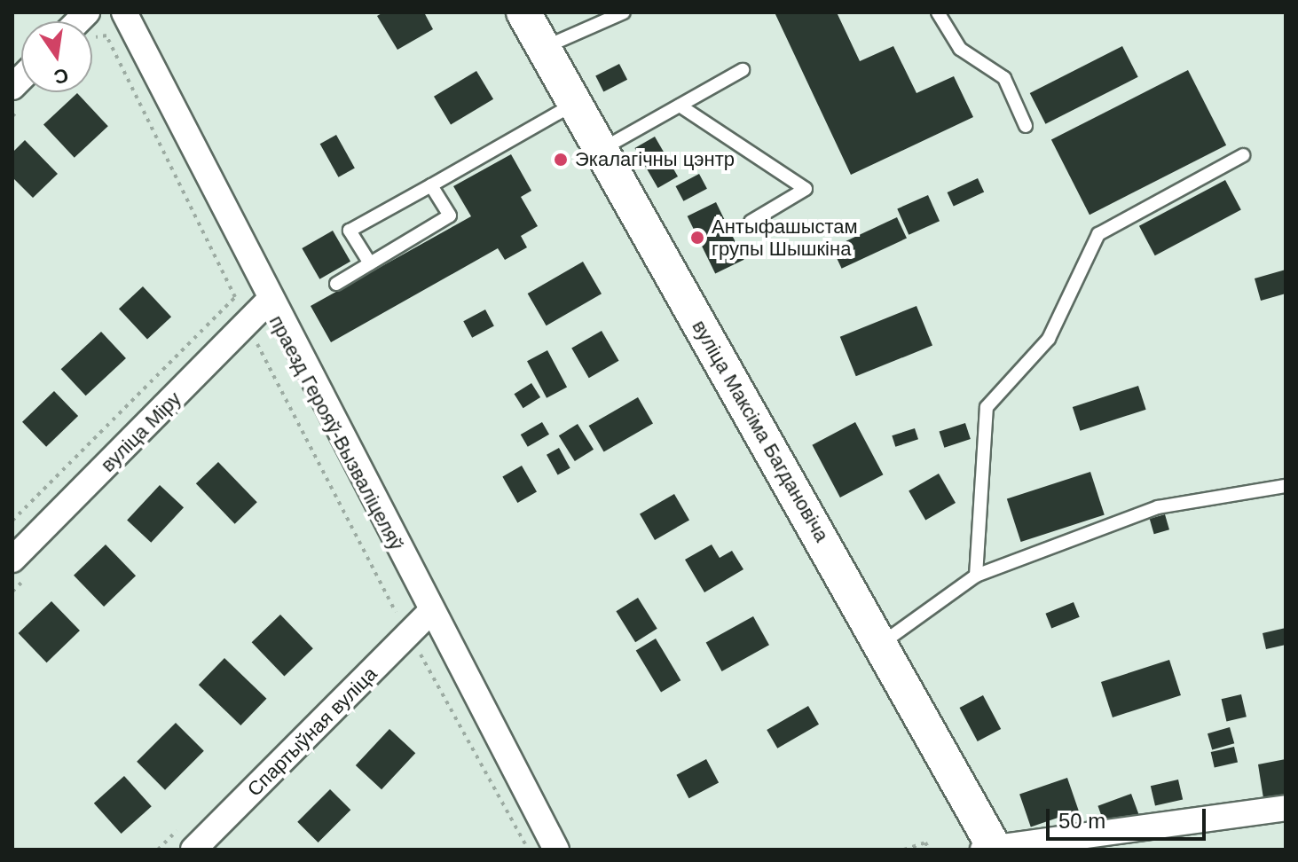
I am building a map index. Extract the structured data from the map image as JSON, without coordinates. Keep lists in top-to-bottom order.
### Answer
{
  "streets": {
    "main road": ["вуліца Максіма Багдановіча"],
    "street": ["вуліца Міру", "праезд Герояў-Вызваліцеляў", "Спартыўная вуліца"]
  },
  "crossings": [
    ["вуліца Міру", "праезд Герояў-Вызваліцеляў"],
    ["праезд Герояў-Вызваліцеляў", "Спартыўная вуліца"]
  ],
  "places": ["Экалагічны цэнтр", "Антыфашыстам групы Шышкіна"],
  "scale_bar": "50 m",
  "north": "bottom"
}
